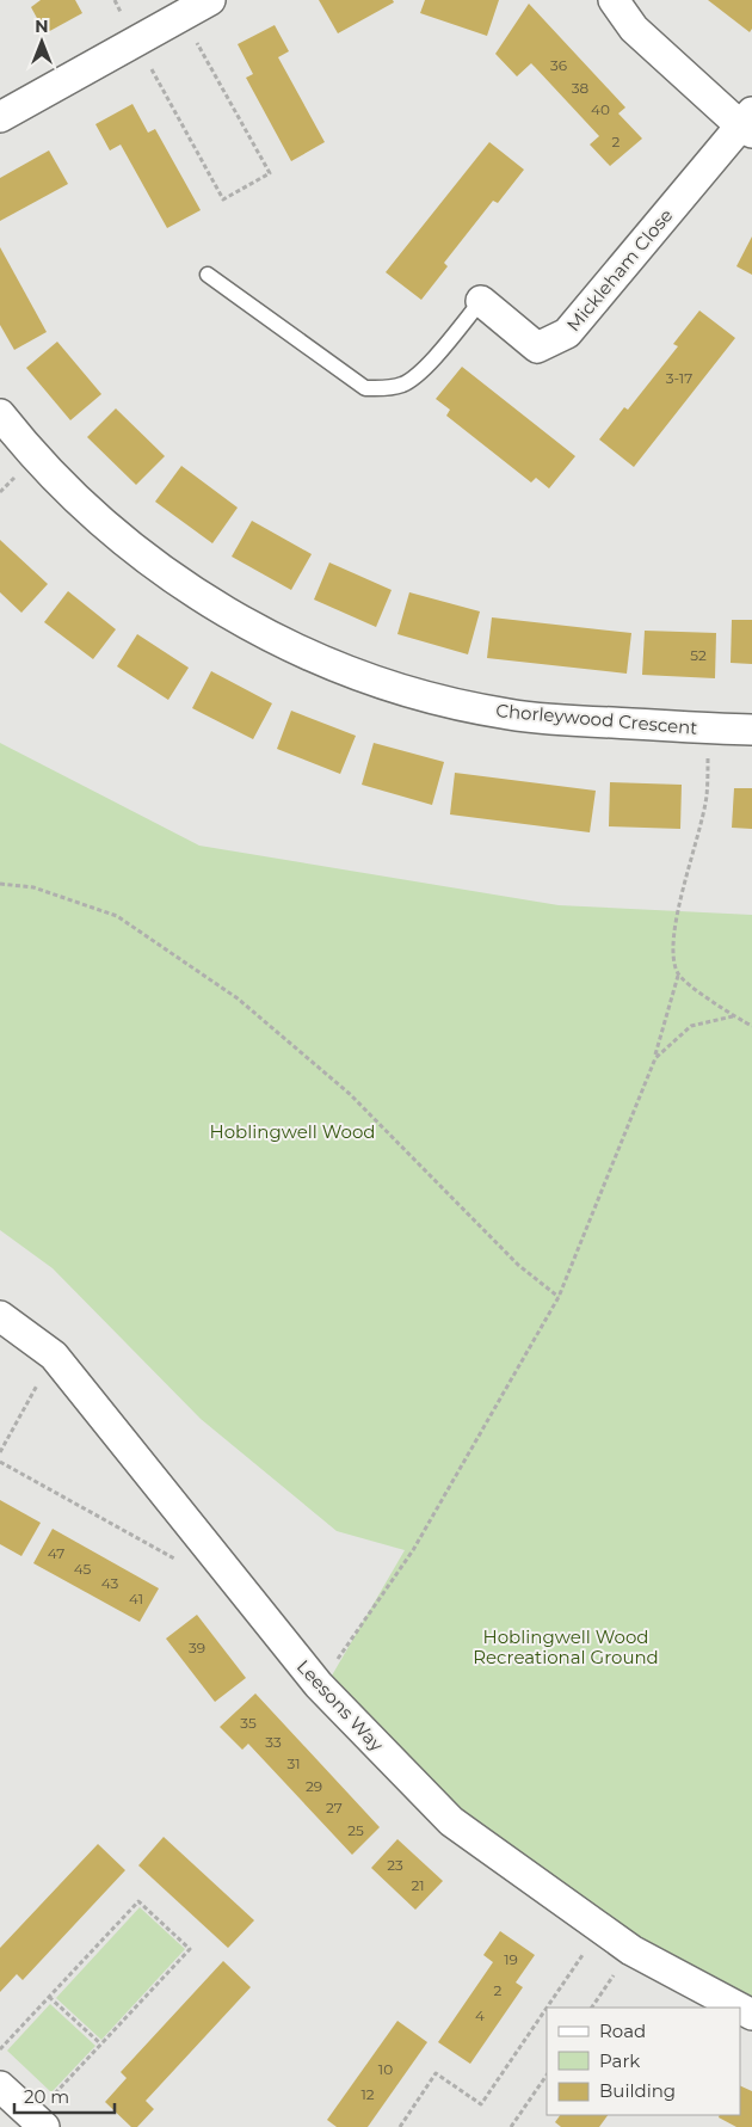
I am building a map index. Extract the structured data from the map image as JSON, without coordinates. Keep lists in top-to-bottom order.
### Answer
{
  "streets": {
    "street": ["Mickleham Close", "Chorleywood Crescent", "Leesons Way"]
  },
  "parks": ["Hoblingwell Wood", "Hoblingwell Wood Recreational Ground"],
  "house_numbers": [
    "36",
    "38",
    "40",
    "2",
    "3-17",
    "52",
    "47",
    "45",
    "43",
    "41",
    "39",
    "35",
    "33",
    "31",
    "29",
    "27",
    "25",
    "23",
    "21",
    "19",
    "2",
    "4",
    "10",
    "12"
  ],
  "legend": ["Road", "Park", "Building"],
  "scale_bar": "20 m",
  "north": "top"
}
